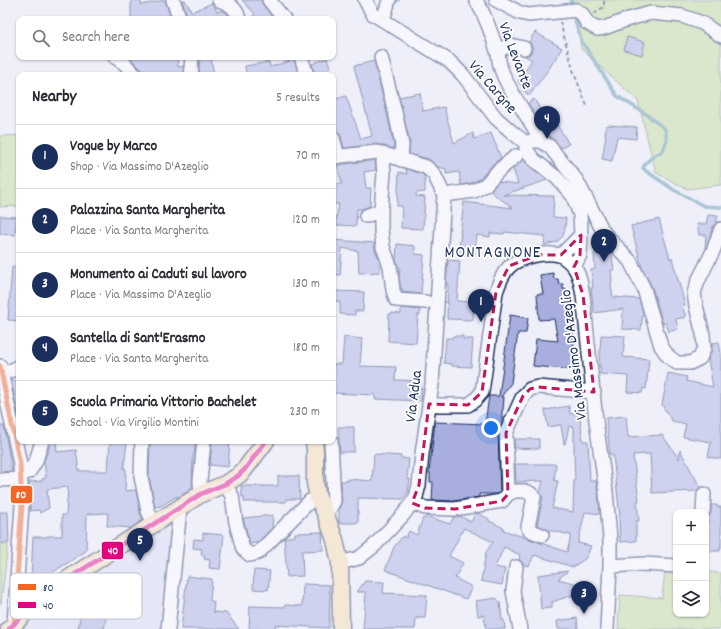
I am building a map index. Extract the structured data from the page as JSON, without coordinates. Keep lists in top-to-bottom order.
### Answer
{
  "streets": {
    "street": [
      "Via Levante",
      "Via Cargne",
      "Via Massimo D'Azeglio",
      "Via Adua"
    ]
  },
  "crossings": [
    ["Via Cargne", "Via Massimo D'Azeglio"]
  ],
  "districts": ["MONTAGNONE"],
  "lines": ["transit line 80", "transit line 40"],
  "legend": ["80", "40"],
  "page": {
    "search": "Search here",
    "heading": ["Nearby", "5 results"],
    "pins": [
      "4",
      "2",
      "1",
      "5",
      "3"
    ],
    "list": [
      {
        "mark": "1",
        "name": "Vogue by Marco",
        "note": "Shop · Via Massimo D'Azeglio",
        "value": "70 m"
      },
      {
        "mark": "2",
        "name": "Palazzina Santa Margherita",
        "note": "Place · Via Santa Margherita",
        "value": "120 m"
      },
      {
        "mark": "3",
        "name": "Monumento ai Caduti sul lavoro",
        "note": "Place · Via Massimo D'Azeglio",
        "value": "130 m"
      },
      {
        "mark": "4",
        "name": "Santella di Sant'Erasmo",
        "note": "Place · Via Santa Margherita",
        "value": "180 m"
      },
      {
        "mark": "5",
        "name": "Scuola Primaria Vittorio Bachelet",
        "note": "School · Via Virgilio Montini",
        "value": "230 m"
      }
    ],
    "map_buttons": ["+", "−"]
  }
}
